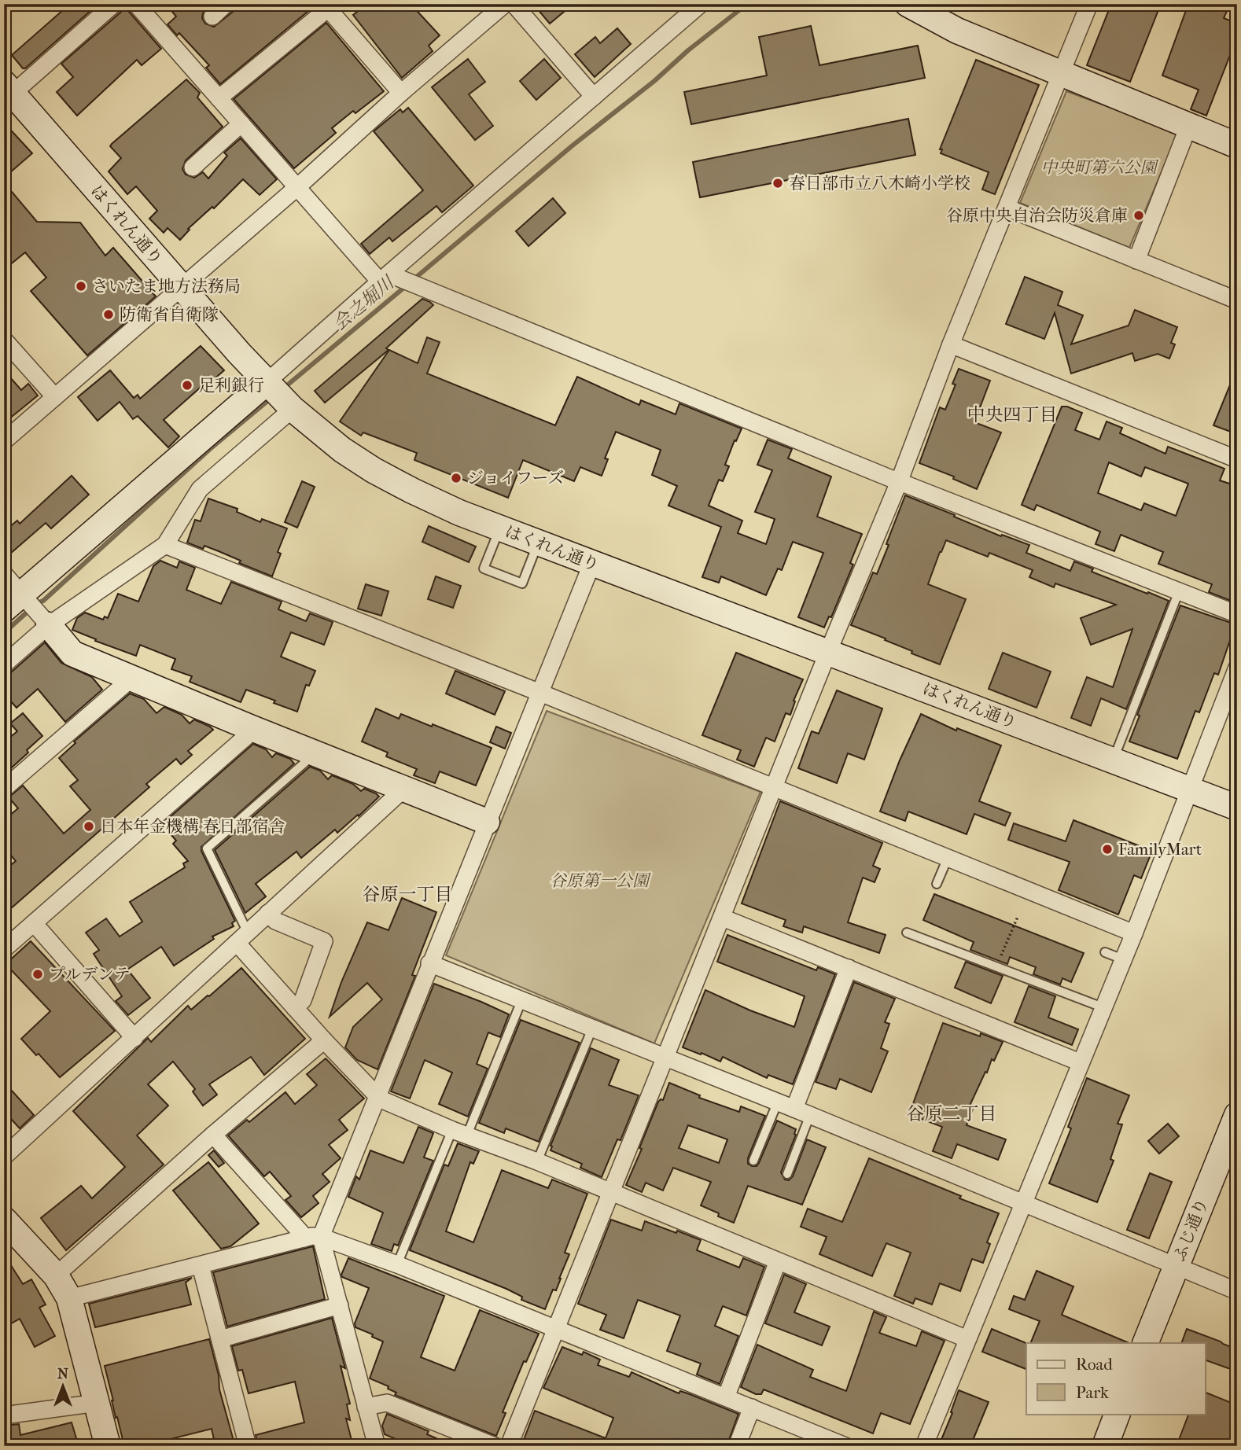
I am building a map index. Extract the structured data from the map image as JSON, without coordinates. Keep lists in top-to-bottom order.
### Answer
{
  "streets": {
    "street": ["はくれん通り", "ふじ通り"]
  },
  "districts": ["中央四丁目", "谷原一丁目", "谷原二丁目"],
  "water": ["会之堀川"],
  "parks": ["中央町第六公園", "谷原第一公園"],
  "places": [
    "春日部市立八木崎小学校",
    "谷原中央自治会防災倉庫",
    "さいたま地方法務局",
    "防衛省自衛隊",
    "足利銀行",
    "ジョイフーズ",
    "日本年金機構 春日部宿舎",
    "FamilyMart",
    "プルデンテ"
  ],
  "legend": ["Road", "Park"],
  "north": "top"
}
